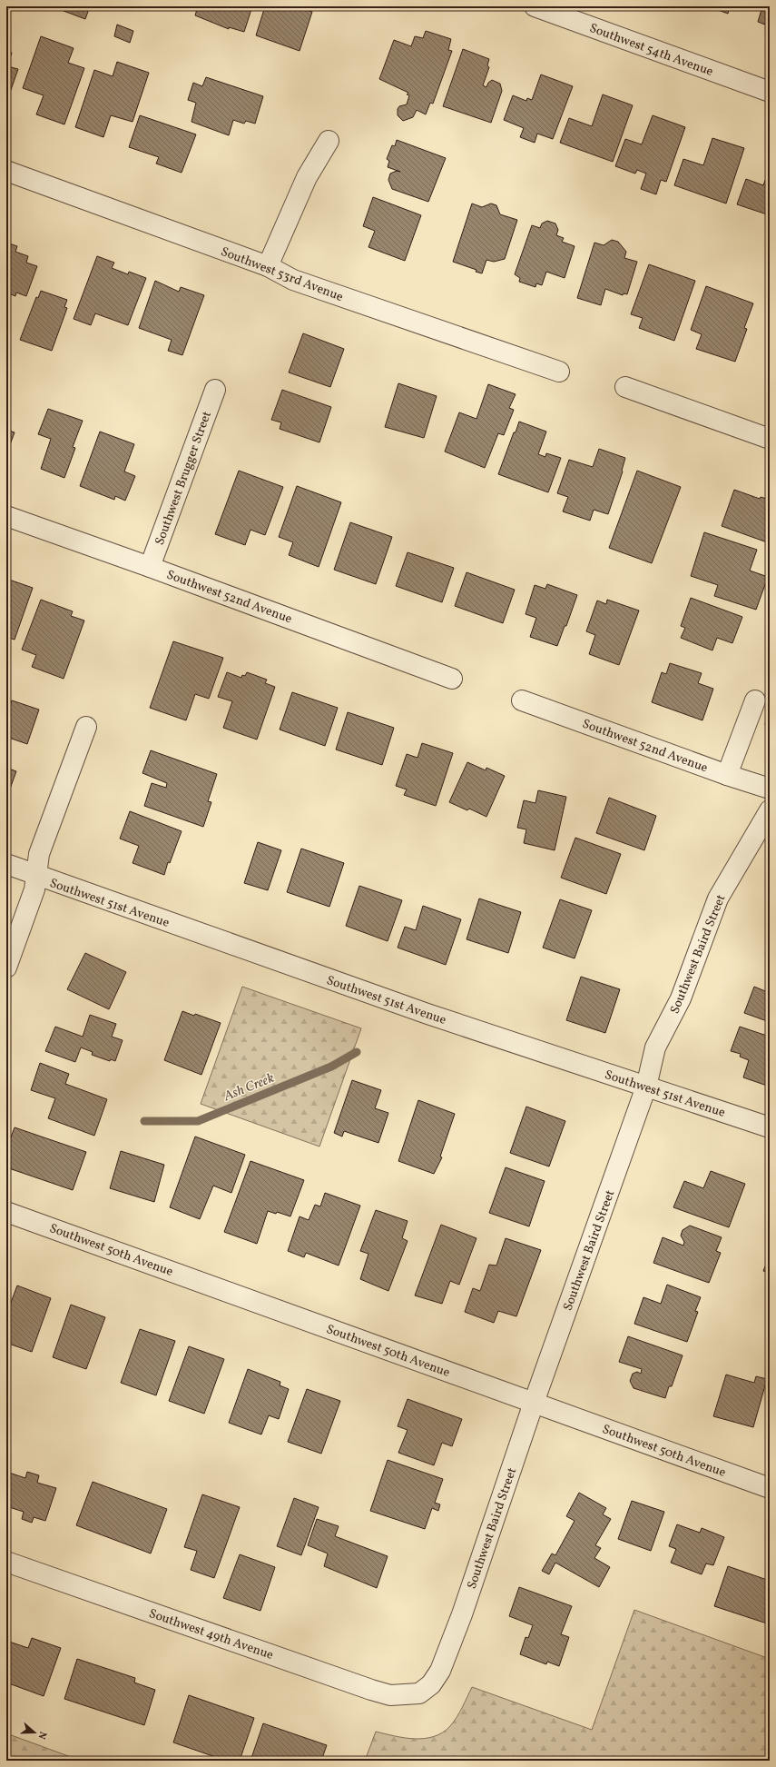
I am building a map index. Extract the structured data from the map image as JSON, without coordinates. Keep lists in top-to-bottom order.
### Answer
{
  "streets": {
    "street": [
      "Southwest 54th Avenue",
      "Southwest 53rd Avenue",
      "Southwest Brugger Street",
      "Southwest 52nd Avenue",
      "Southwest 51st Avenue",
      "Southwest Baird Street",
      "Southwest 50th Avenue",
      "Southwest 49th Avenue"
    ]
  },
  "crossings": [
    ["Southwest Brugger Street", "Southwest 52nd Avenue"],
    ["Southwest 51st Avenue", "Southwest Baird Street"],
    ["Southwest Baird Street", "Southwest 50th Avenue"],
    ["Southwest Baird Street", "Southwest 49th Avenue"]
  ],
  "water": ["Ash Creek"],
  "north": "right"
}
